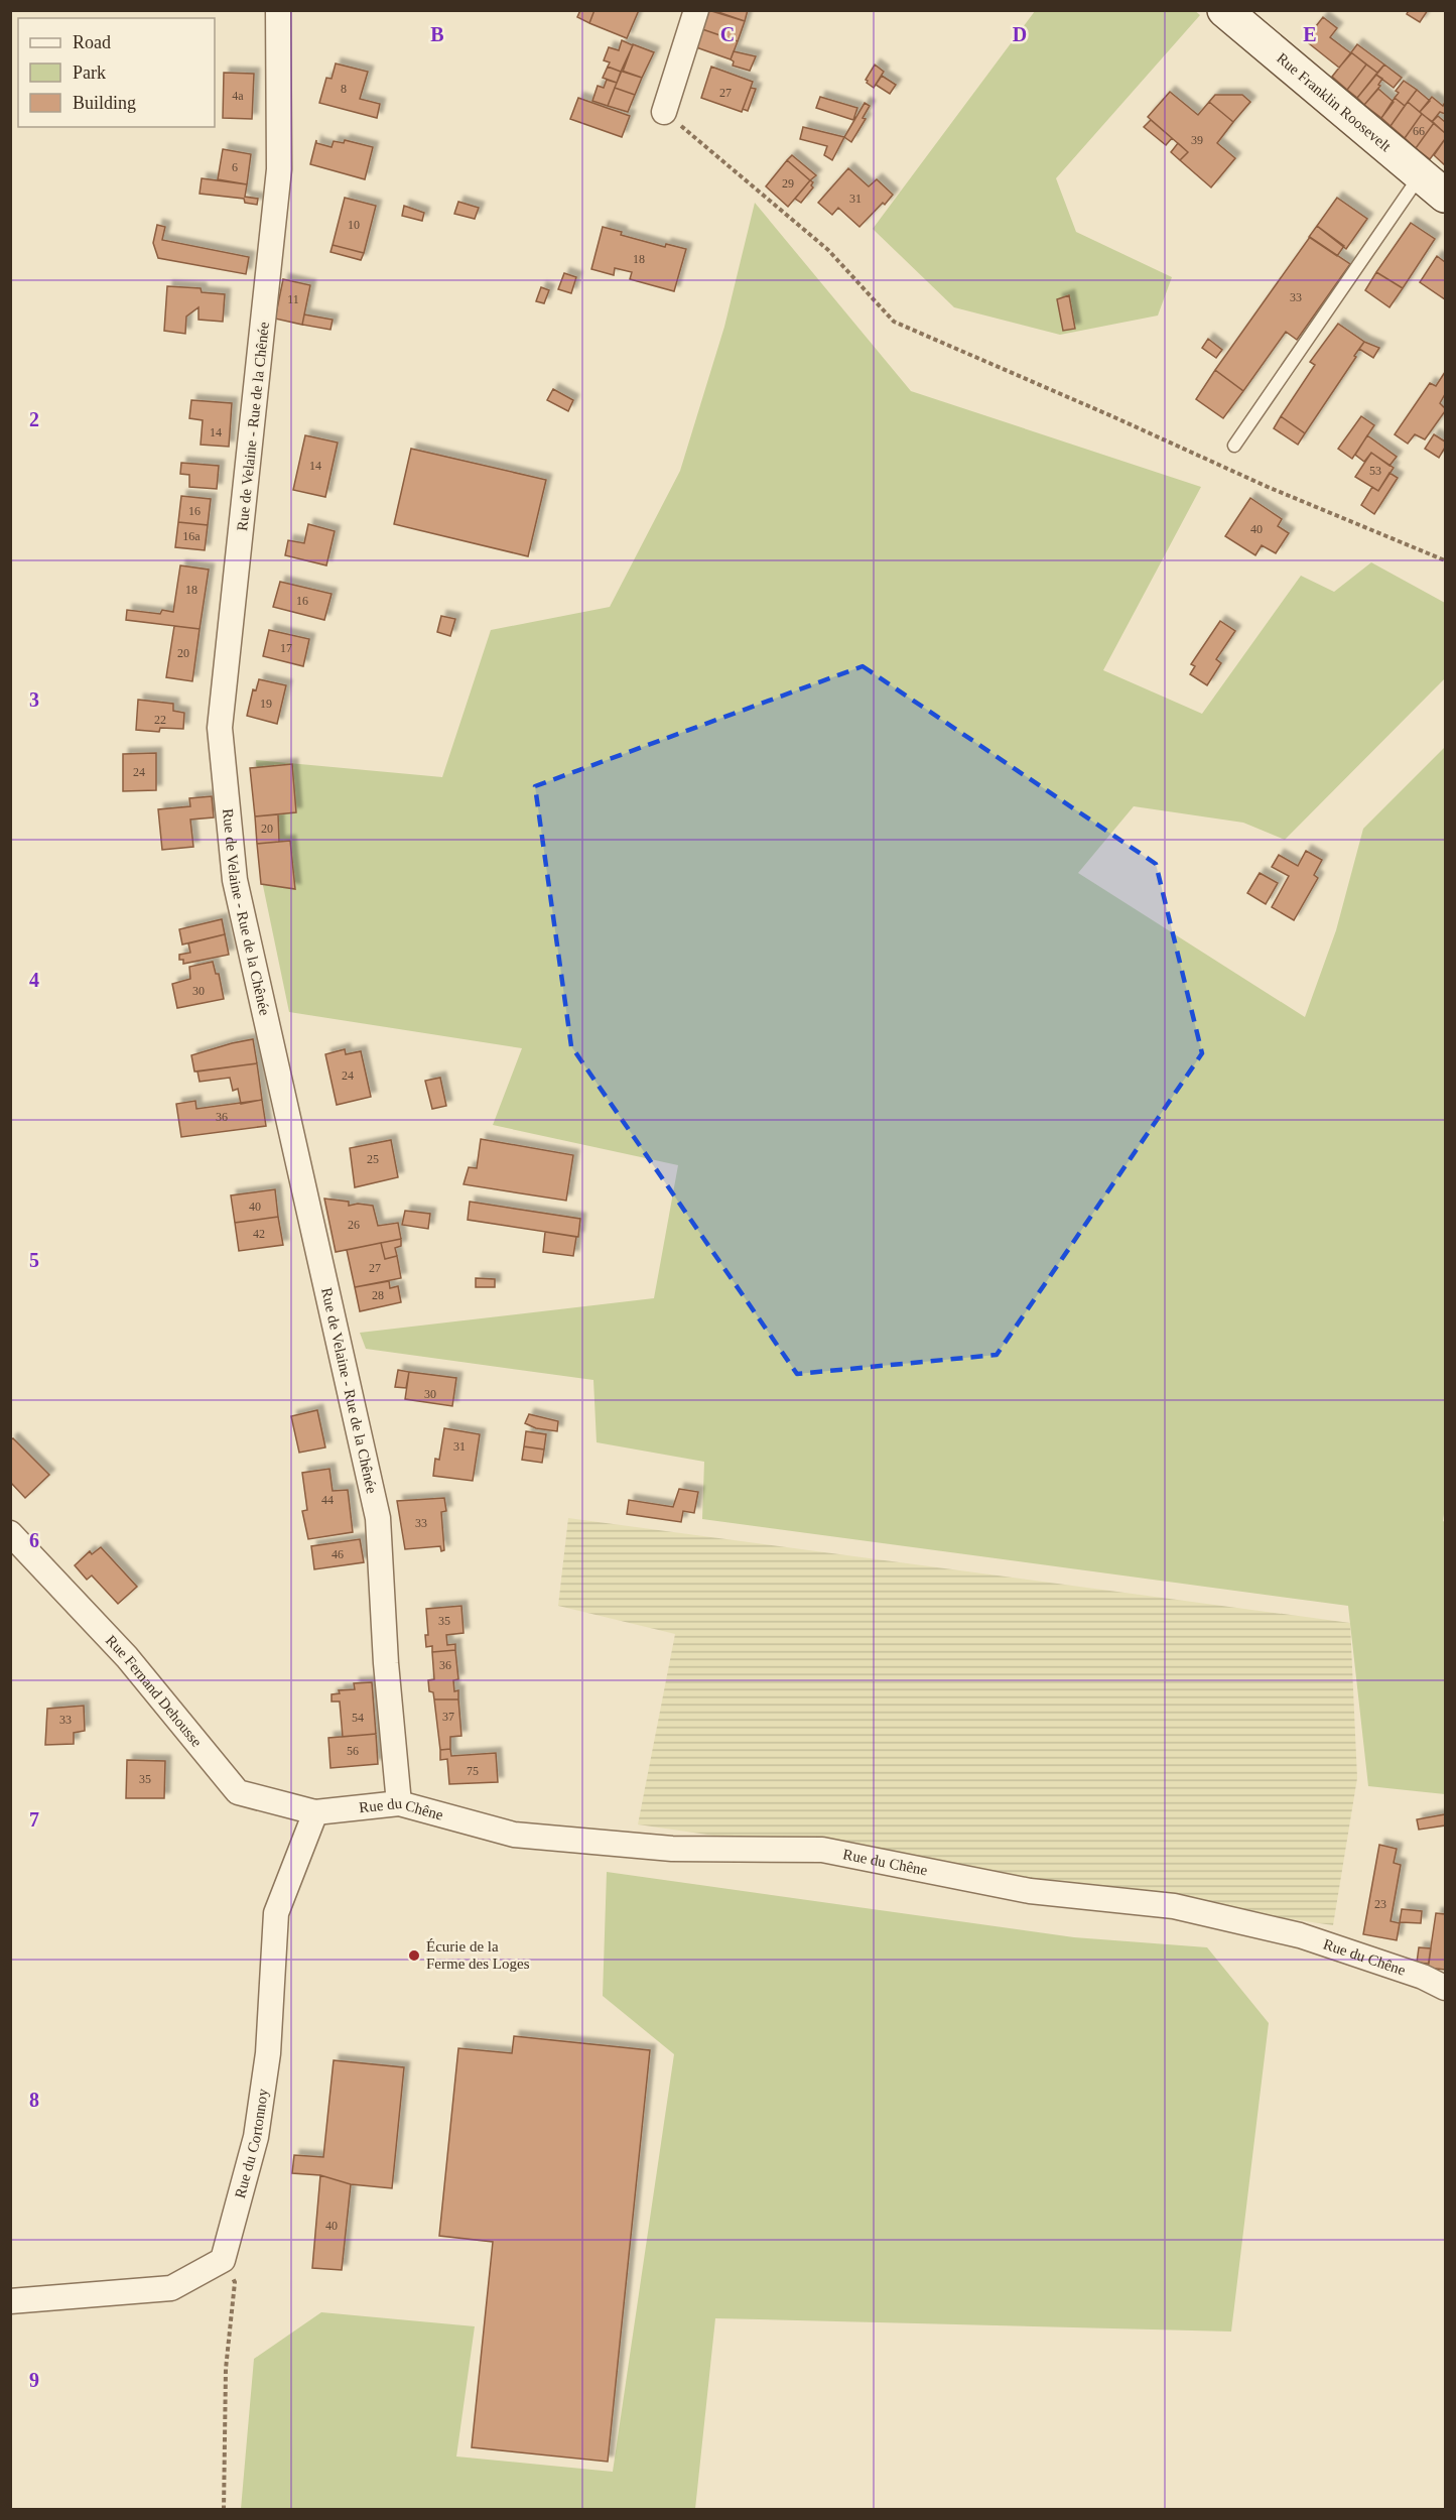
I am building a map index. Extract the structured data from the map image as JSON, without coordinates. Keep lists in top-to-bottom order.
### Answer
{
  "streets": {
    "main road": ["Rue Franklin Roosevelt"],
    "street": [
      "Rue de Velaine - Rue de la Chênée",
      "Rue Fernand Dehousse",
      "Rue du Chêne",
      "Rue du Cortonnoy"
    ]
  },
  "crossings": [
    ["Rue de Velaine - Rue de la Chênée", "Rue du Chêne"],
    ["Rue Fernand Dehousse", "Rue du Chêne"],
    ["Rue Fernand Dehousse", "Rue du Cortonnoy"],
    ["Rue du Chêne", "Rue du Cortonnoy"]
  ],
  "places": ["Écurie de la Ferme des Loges"],
  "house_numbers": [
    "8",
    "27",
    "4a",
    "66",
    "39",
    "6",
    "29",
    "31",
    "10",
    "18",
    "33",
    "11",
    "14",
    "14",
    "53",
    "16",
    "40",
    "16a",
    "18",
    "16",
    "17",
    "20",
    "19",
    "22",
    "24",
    "20",
    "30",
    "24",
    "36",
    "25",
    "40",
    "26",
    "42",
    "27",
    "28",
    "30",
    "31",
    "44",
    "33",
    "46",
    "35",
    "36",
    "37",
    "54",
    "33",
    "56",
    "75",
    "35",
    "23",
    "40"
  ],
  "legend": ["Road", "Park", "Building"],
  "grid": {
    "columns": [
      "B",
      "C",
      "D",
      "E"
    ],
    "rows": [
      "2",
      "3",
      "4",
      "5",
      "6",
      "7",
      "8",
      "9"
    ]
  }
}
